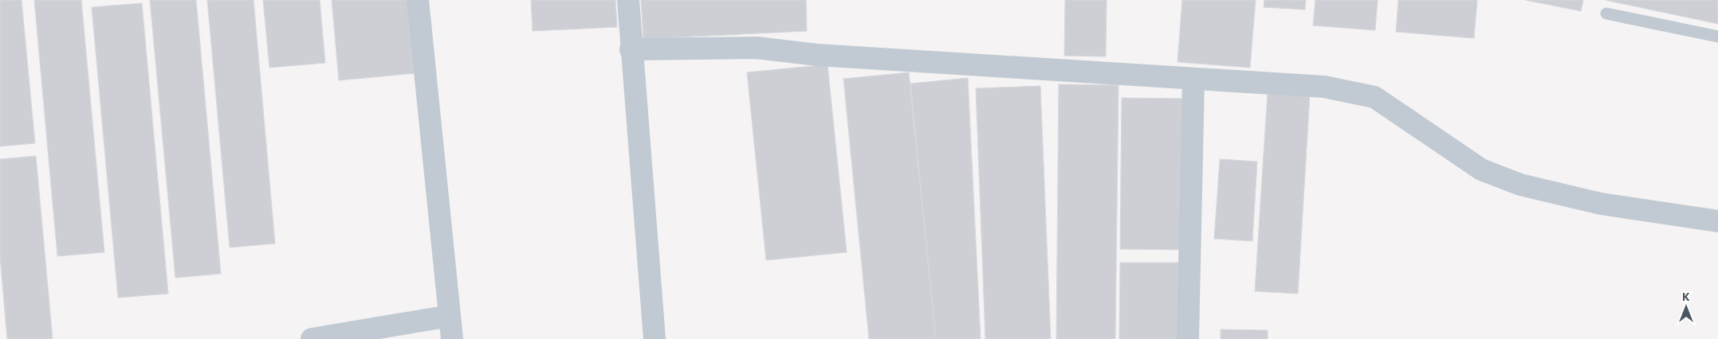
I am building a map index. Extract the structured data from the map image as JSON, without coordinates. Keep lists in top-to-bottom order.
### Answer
{
  "north": "top"
}
